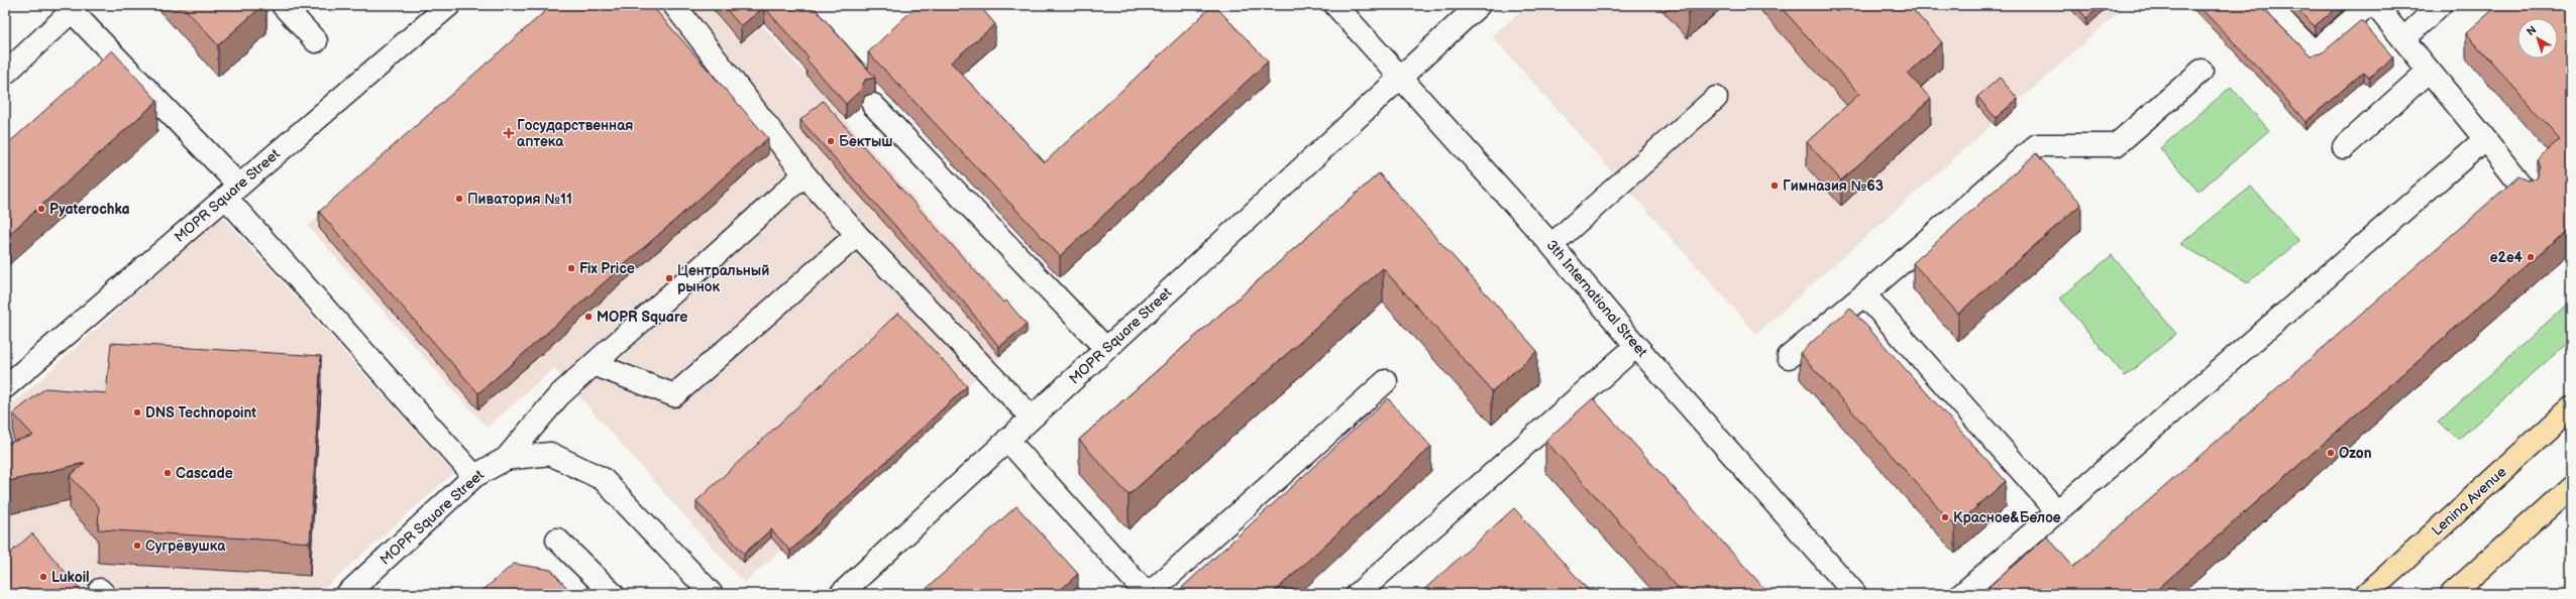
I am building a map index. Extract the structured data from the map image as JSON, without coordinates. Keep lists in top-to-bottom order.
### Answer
{
  "streets": {
    "main road": ["Lenina Avenue"],
    "street": ["MOPR Square Street", "3th International Street"]
  },
  "crossings": [
    ["MOPR Square Street", "3th International Street"]
  ],
  "places": {
    "health": ["Государственная аптека"],
    "other": [
      "Бектыш",
      "Гимназия №63",
      "Пиватория №11",
      "Pyaterochka",
      "е2е4",
      "Fix Price",
      "Центральный рынок",
      "MOPR Square",
      "DNS Technopoint",
      "Ozon",
      "Cascade",
      "Красное&Белое",
      "Сугрёвушка",
      "Lukoil"
    ]
  },
  "north": "top left"
}
